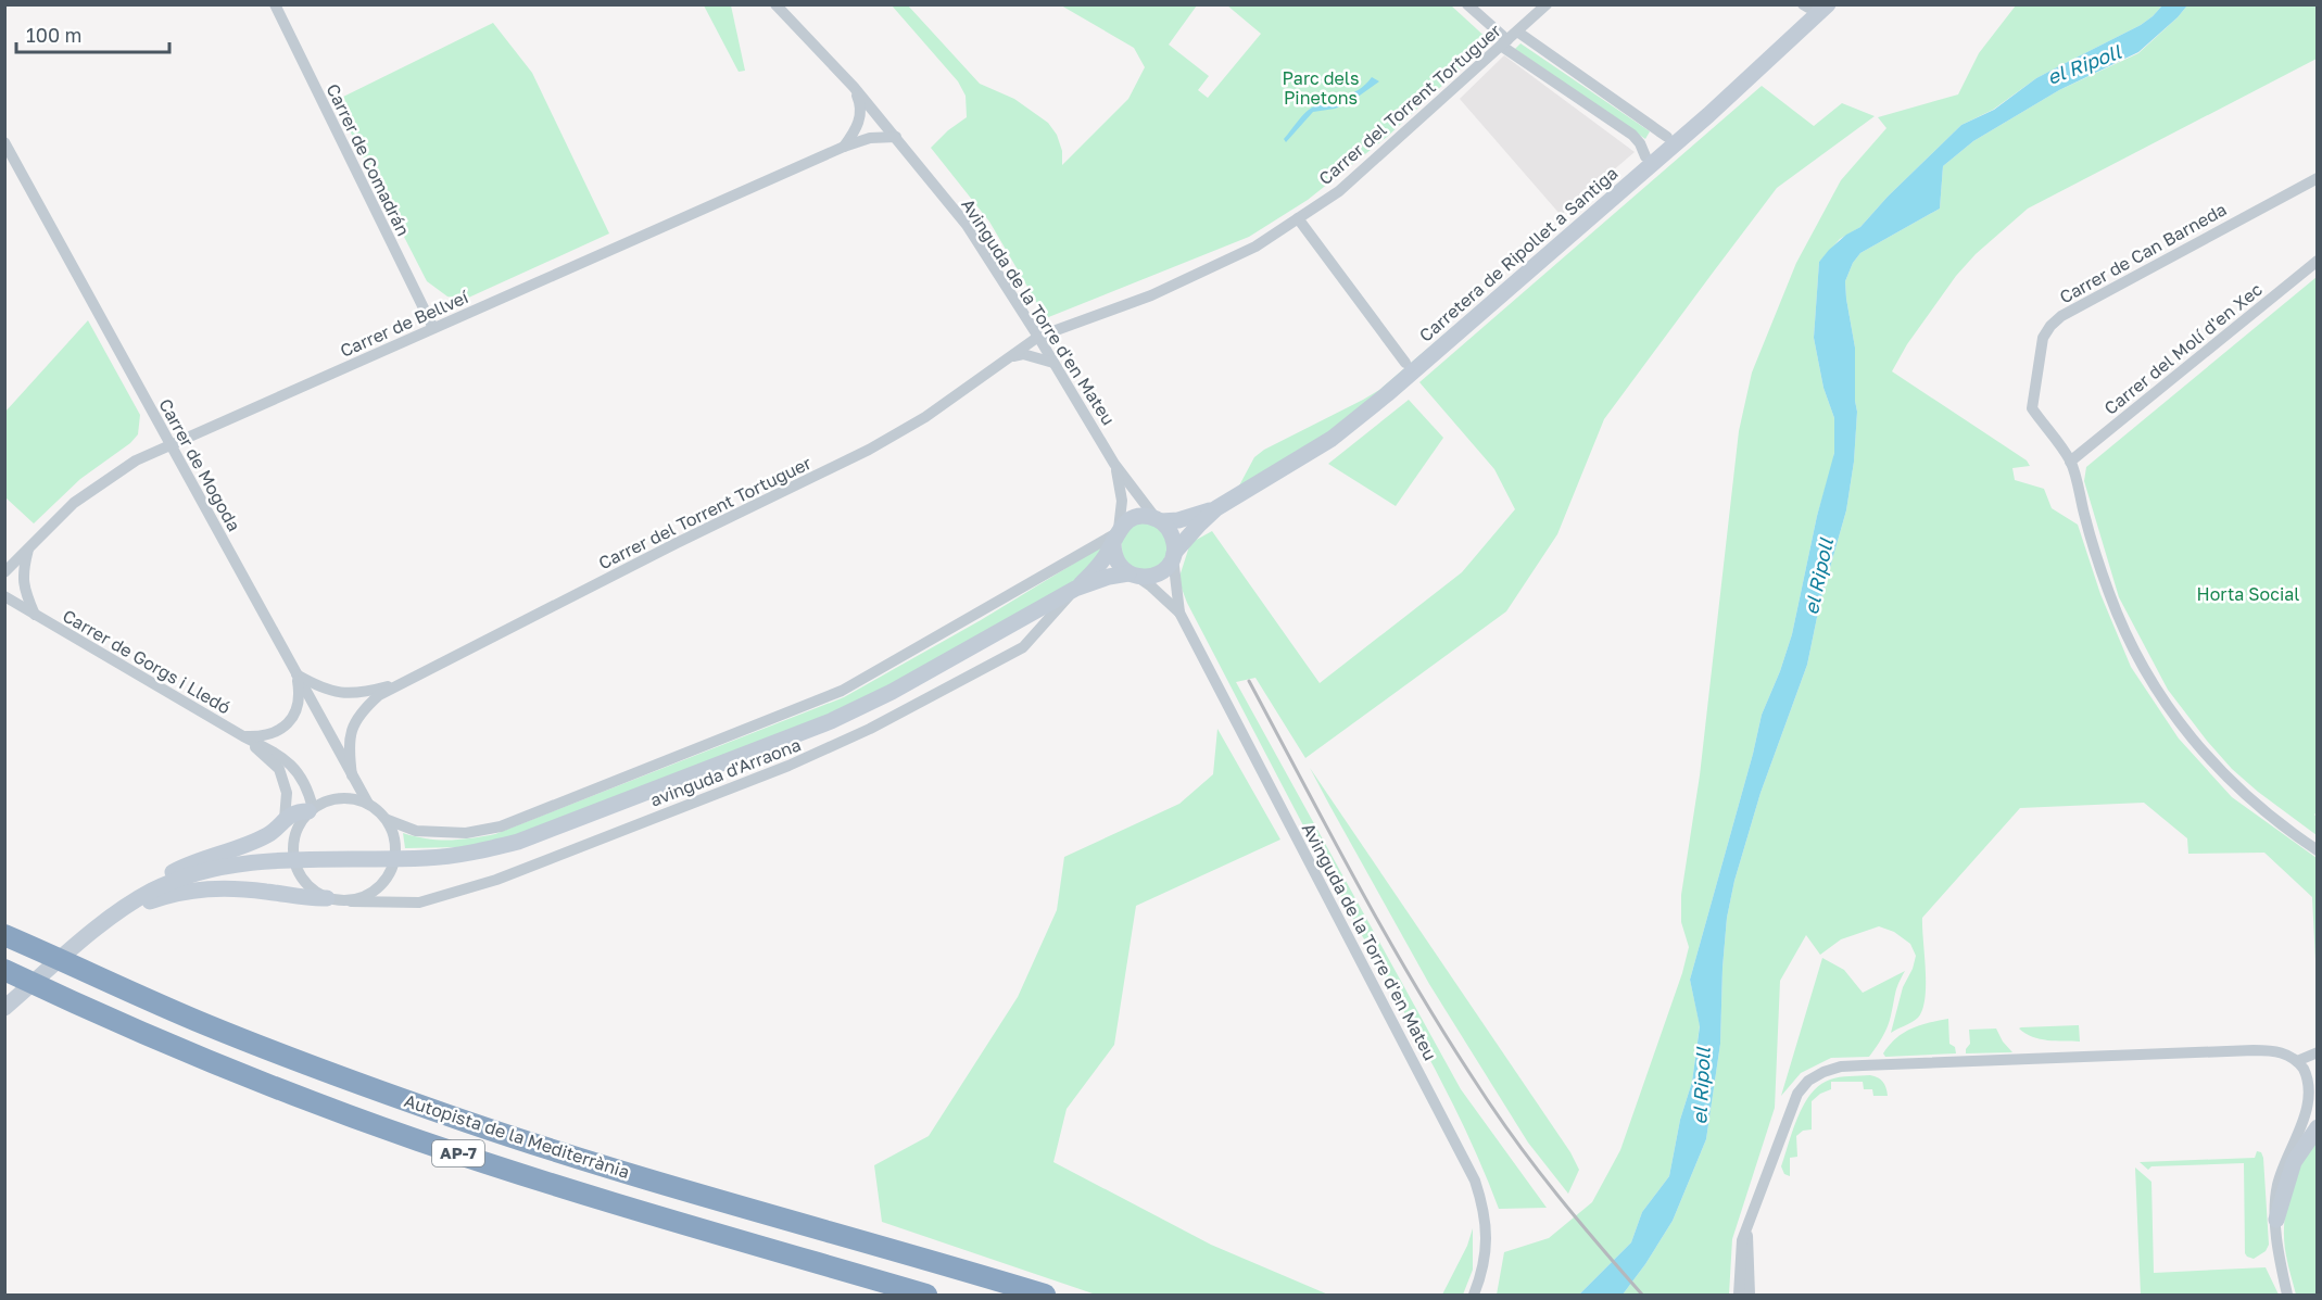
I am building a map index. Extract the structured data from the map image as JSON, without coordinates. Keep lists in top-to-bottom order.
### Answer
{
  "streets": {
    "highway": ["Autopista de la Mediterrània", "AP-7"],
    "main road": ["Carretera de Ripollet a Santiga"],
    "street": [
      "Carrer del Torrent Tortuguer",
      "Carrer de Comadrán",
      "Carrer de Can Barneda",
      "Avinguda de la Torre d'en Mateu",
      "Carrer de Bellveí",
      "Carrer del Molí d'en Xec",
      "Carrer de Mogoda",
      "Carrer de Gorgs i Lledó",
      "avinguda d'Arraona"
    ]
  },
  "crossings": [
    ["Carrer del Torrent Tortuguer", "Avinguda de la Torre d'en Mateu"],
    ["Carrer del Torrent Tortuguer", "Carrer de Mogoda"],
    ["Carrer del Torrent Tortuguer", "Carrer de Gorgs i Lledó"],
    ["Carrer de Comadrán", "Carrer de Bellveí"],
    ["Carrer de Can Barneda", "Carrer del Molí d'en Xec"],
    ["Avinguda de la Torre d'en Mateu", "Carrer de Bellveí"],
    ["Avinguda de la Torre d'en Mateu", "avinguda d'Arraona"],
    ["Carrer de Bellveí", "Carrer de Mogoda"],
    ["Carrer de Bellveí", "Carrer de Gorgs i Lledó"],
    ["Carrer de Mogoda", "Carrer de Gorgs i Lledó"],
    ["Carrer de Mogoda", "avinguda d'Arraona"],
    ["Carrer de Gorgs i Lledó", "avinguda d'Arraona"]
  ],
  "water": ["el Ripoll"],
  "parks": ["Parc dels Pinetons", "Horta Social"],
  "scale_bar": "100 m"
}
